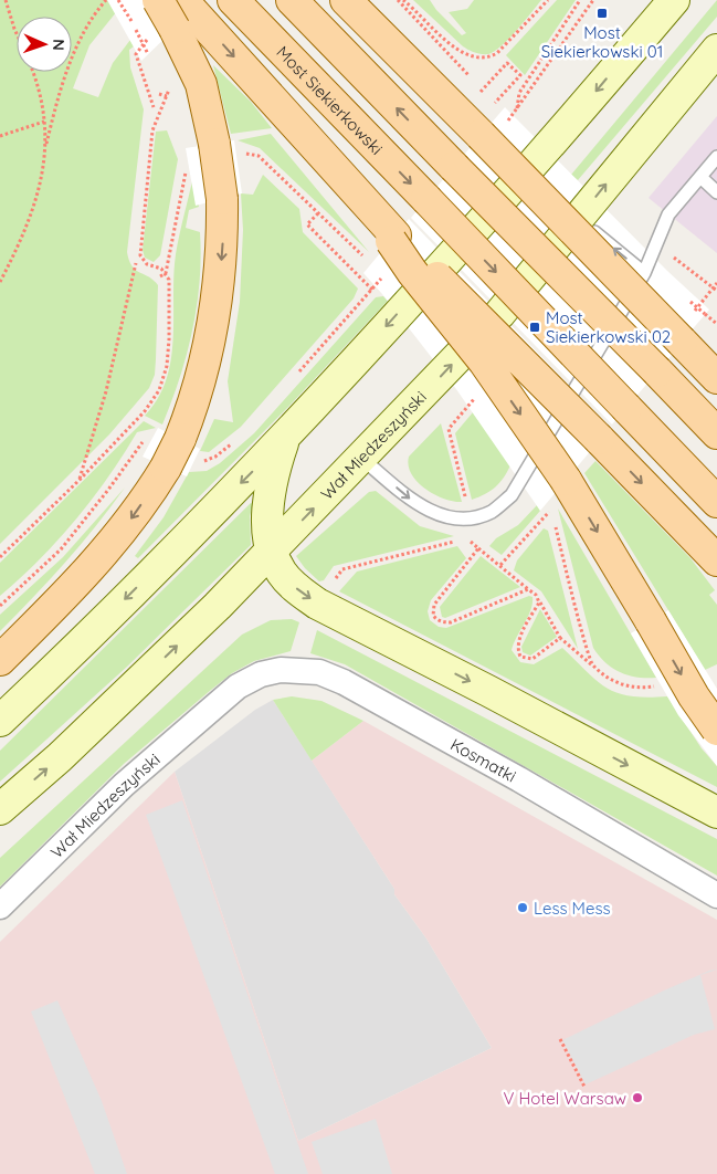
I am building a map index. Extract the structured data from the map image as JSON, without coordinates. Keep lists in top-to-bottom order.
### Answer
{
  "streets": {
    "main road": ["Most Siekierkowski", "Wał Miedzeszyński"],
    "street": ["Kosmatki"]
  },
  "crossings": [
    ["Wał Miedzeszyński", "Kosmatki"]
  ],
  "places": {
    "transit": ["Most Siekierkowski 01", "Most Siekierkowski 02"],
    "other": ["Less Mess", "V Hotel Warsaw"]
  },
  "north": "right"
}
